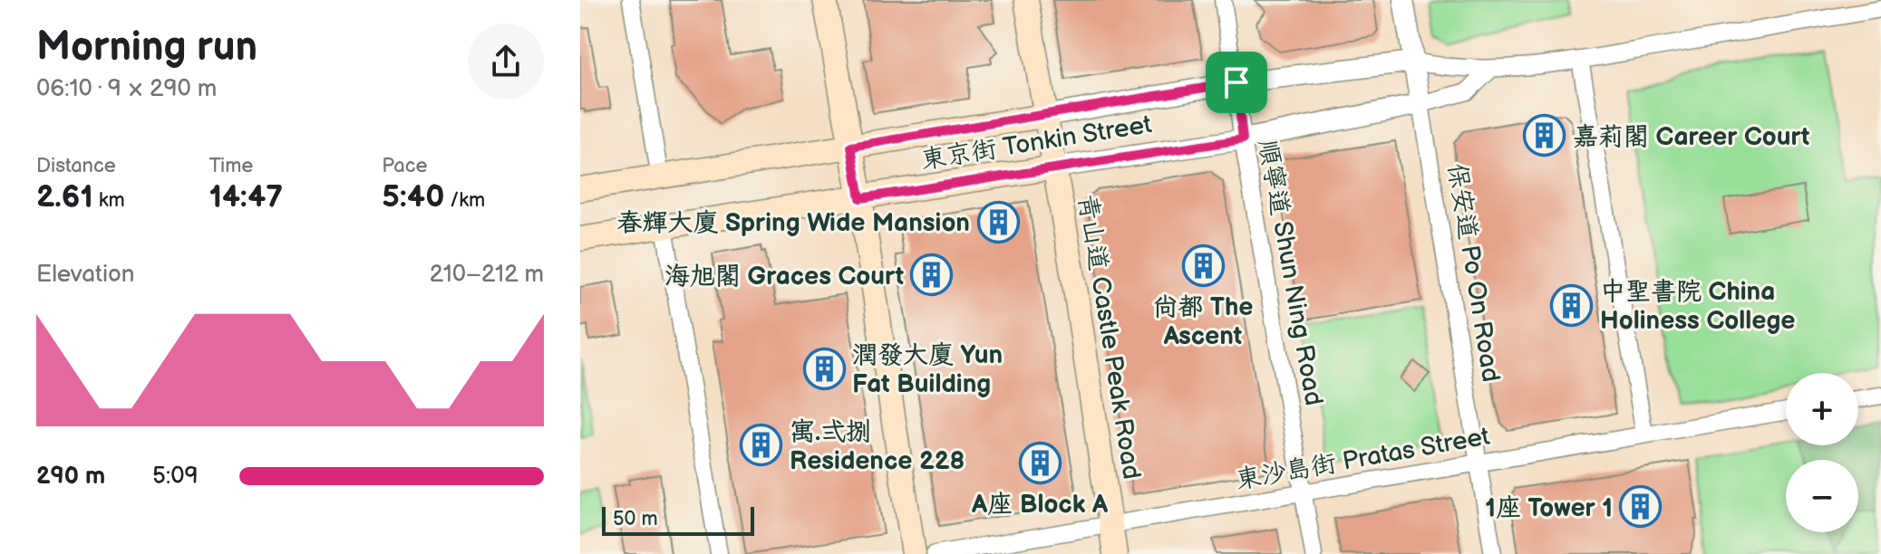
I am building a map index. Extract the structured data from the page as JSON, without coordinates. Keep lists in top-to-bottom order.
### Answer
{
  "streets": {
    "main road": ["東京街 Tonkin Street", "青山道 Castle Peak Road"],
    "street": ["順寧道 Shun Ning Road", "保安道 Po On Road", "東沙島街 Pratas Street"]
  },
  "crossings": [
    ["東京街 Tonkin Street", "順寧道 Shun Ning Road"],
    ["東京街 Tonkin Street", "保安道 Po On Road"],
    ["東京街 Tonkin Street", "青山道 Castle Peak Road"],
    ["順寧道 Shun Ning Road", "東沙島街 Pratas Street"],
    ["保安道 Po On Road", "東沙島街 Pratas Street"],
    ["青山道 Castle Peak Road", "東沙島街 Pratas Street"]
  ],
  "places": {
    "building": [
      "嘉莉閣 Career Court",
      "春輝大廈 Spring Wide Mansion",
      "尚都 The Ascent",
      "海旭閣 Graces Court",
      "中聖書院 China Holiness College",
      "潤發大廈 Yun Fat Building",
      "寓.弍捌 Residence 228",
      "A座 Block A",
      "1座 Tower 1"
    ]
  },
  "scale_bar": "50 m",
  "page": {
    "heading": ["Morning run", "06:10 · 9 × 290 m"],
    "stats": [
      ["Distance", "2.61 km"],
      ["Time", "14:47"],
      ["Pace", "5:40 /km"]
    ],
    "chart": ["Elevation", "210–212 m"],
    "map_buttons": ["+", "−"],
    "list": [
      {
        "name": "290 m",
        "note": "5:09"
      }
    ],
    "scale": "50 m"
  }
}
